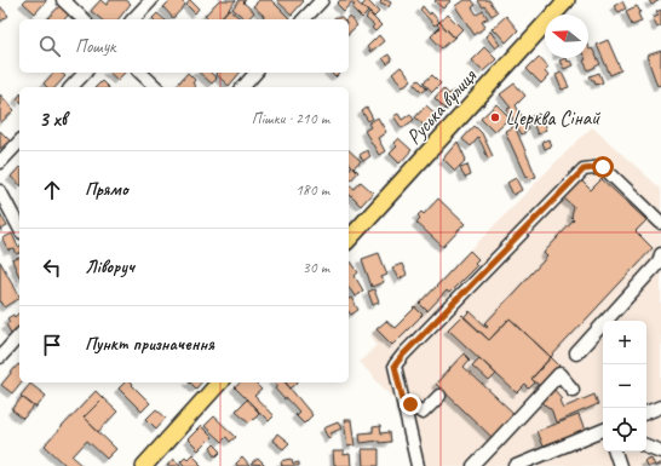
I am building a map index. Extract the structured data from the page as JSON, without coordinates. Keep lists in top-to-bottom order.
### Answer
{
  "streets": {
    "main road": ["Руська вулиця"]
  },
  "places": ["Церква Сінай"],
  "north": "left",
  "page": {
    "search": "Пошук",
    "heading": ["3 хв", "Пішки · 210 m"],
    "list": [
      ["Прямо", "180 m"],
      ["Ліворуч", "30 m"],
      "Пункт призначення"
    ],
    "map_buttons": ["+", "−"]
  }
}
